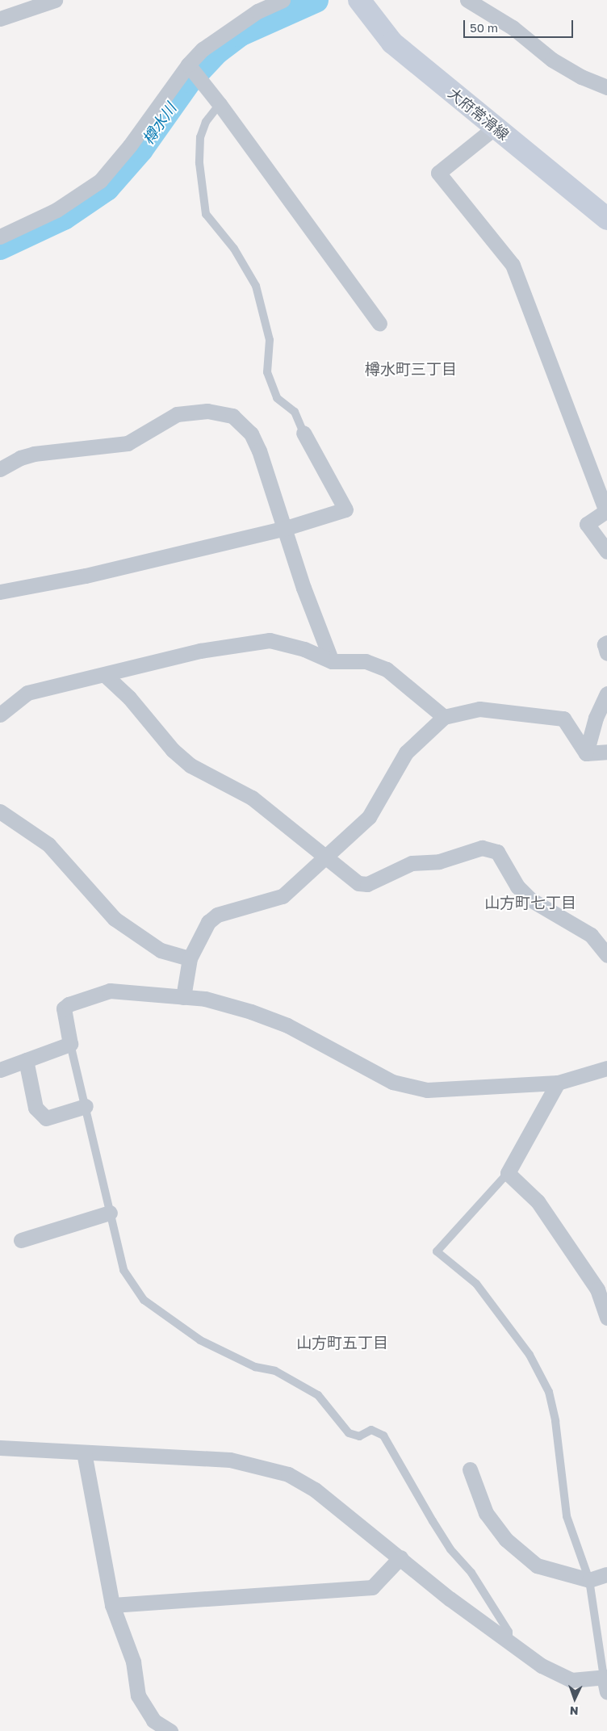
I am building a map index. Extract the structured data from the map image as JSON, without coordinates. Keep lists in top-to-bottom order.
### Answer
{
  "streets": {
    "main road": ["大府常滑線"]
  },
  "districts": ["樽水町三丁目", "山方町七丁目", "山方町五丁目"],
  "water": ["樽水川"],
  "scale_bar": "50 m",
  "north": "bottom"
}
